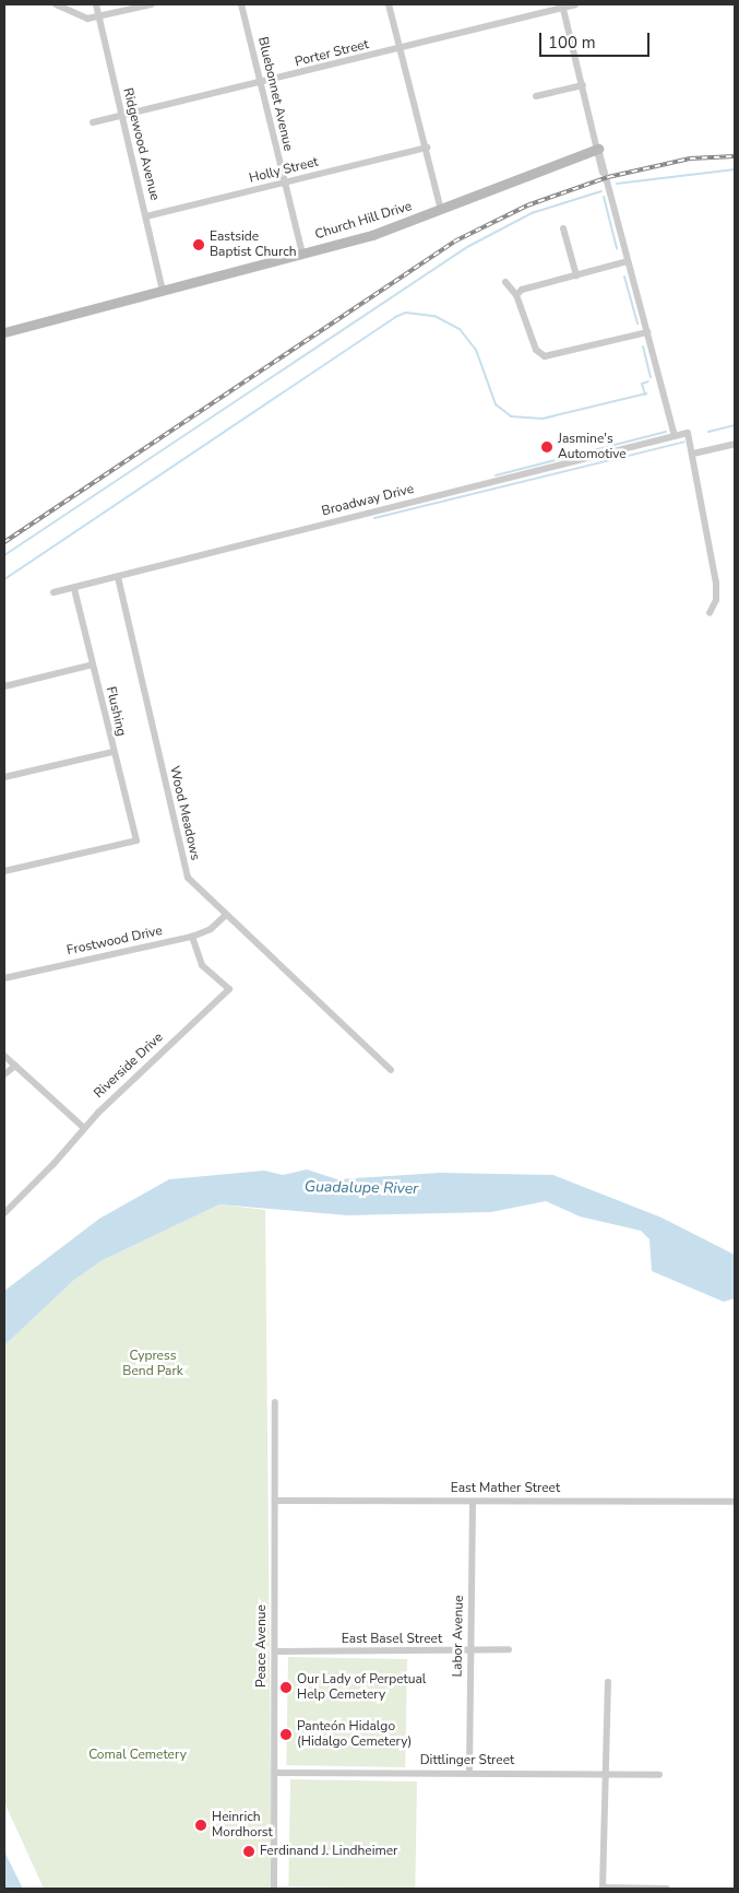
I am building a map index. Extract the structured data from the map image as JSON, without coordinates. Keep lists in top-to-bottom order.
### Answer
{
  "streets": {
    "street": [
      "Porter Street",
      "Bluebonnet Avenue",
      "Ridgewood Avenue",
      "Holly Street",
      "Church Hill Drive",
      "Broadway Drive",
      "Flushing",
      "Wood Meadows",
      "Frostwood Drive",
      "Riverside Drive",
      "East Mather Street",
      "Labor Avenue",
      "East Basel Street",
      "Peace Avenue",
      "Dittlinger Street"
    ]
  },
  "crossings": [
    ["Porter Street", "Bluebonnet Avenue"],
    ["Porter Street", "Ridgewood Avenue"],
    ["Bluebonnet Avenue", "Holly Street"],
    ["Bluebonnet Avenue", "Church Hill Drive"],
    ["Ridgewood Avenue", "Holly Street"],
    ["Ridgewood Avenue", "Church Hill Drive"],
    ["Broadway Drive", "Flushing"],
    ["Broadway Drive", "Wood Meadows"],
    ["Wood Meadows", "Frostwood Drive"],
    ["Frostwood Drive", "Riverside Drive"],
    ["East Mather Street", "Labor Avenue"],
    ["East Mather Street", "Peace Avenue"],
    ["Labor Avenue", "East Basel Street"],
    ["Labor Avenue", "Dittlinger Street"],
    ["East Basel Street", "Peace Avenue"],
    ["Peace Avenue", "Dittlinger Street"]
  ],
  "water": ["Guadalupe River"],
  "parks": ["Cypress Bend Park", "Comal Cemetery"],
  "places": [
    "Eastside Baptist Church",
    "Jasmine's Automotive",
    "Our Lady of Perpetual Help Cemetery",
    "Panteón Hidalgo (Hidalgo Cemetery)",
    "Heinrich Mordhorst",
    "Ferdinand J. Lindheimer"
  ],
  "scale_bar": "100 m"
}
